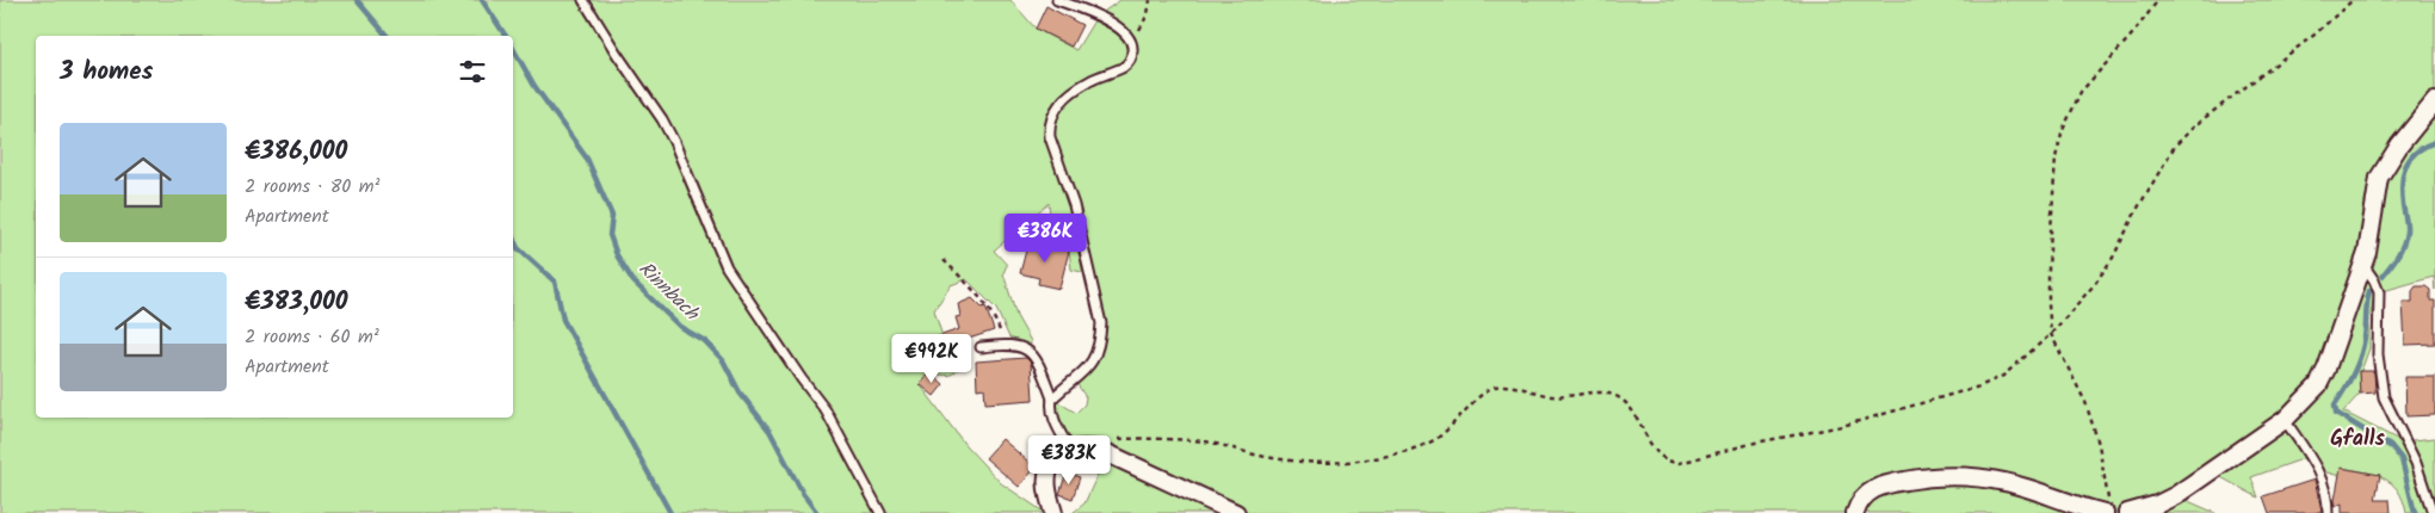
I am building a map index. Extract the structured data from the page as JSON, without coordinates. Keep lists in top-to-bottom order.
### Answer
{
  "districts": ["Gfalls"],
  "water": ["Rinnbach"],
  "page": {
    "heading": "3 homes",
    "list": [
      {
        "name": "€386,000",
        "note": "2 rooms · 80 m² · Apartment"
      },
      {
        "name": "€383,000",
        "note": "2 rooms · 60 m² · Apartment"
      }
    ],
    "price": ["€386K", "€992K", "€383K"]
  }
}
